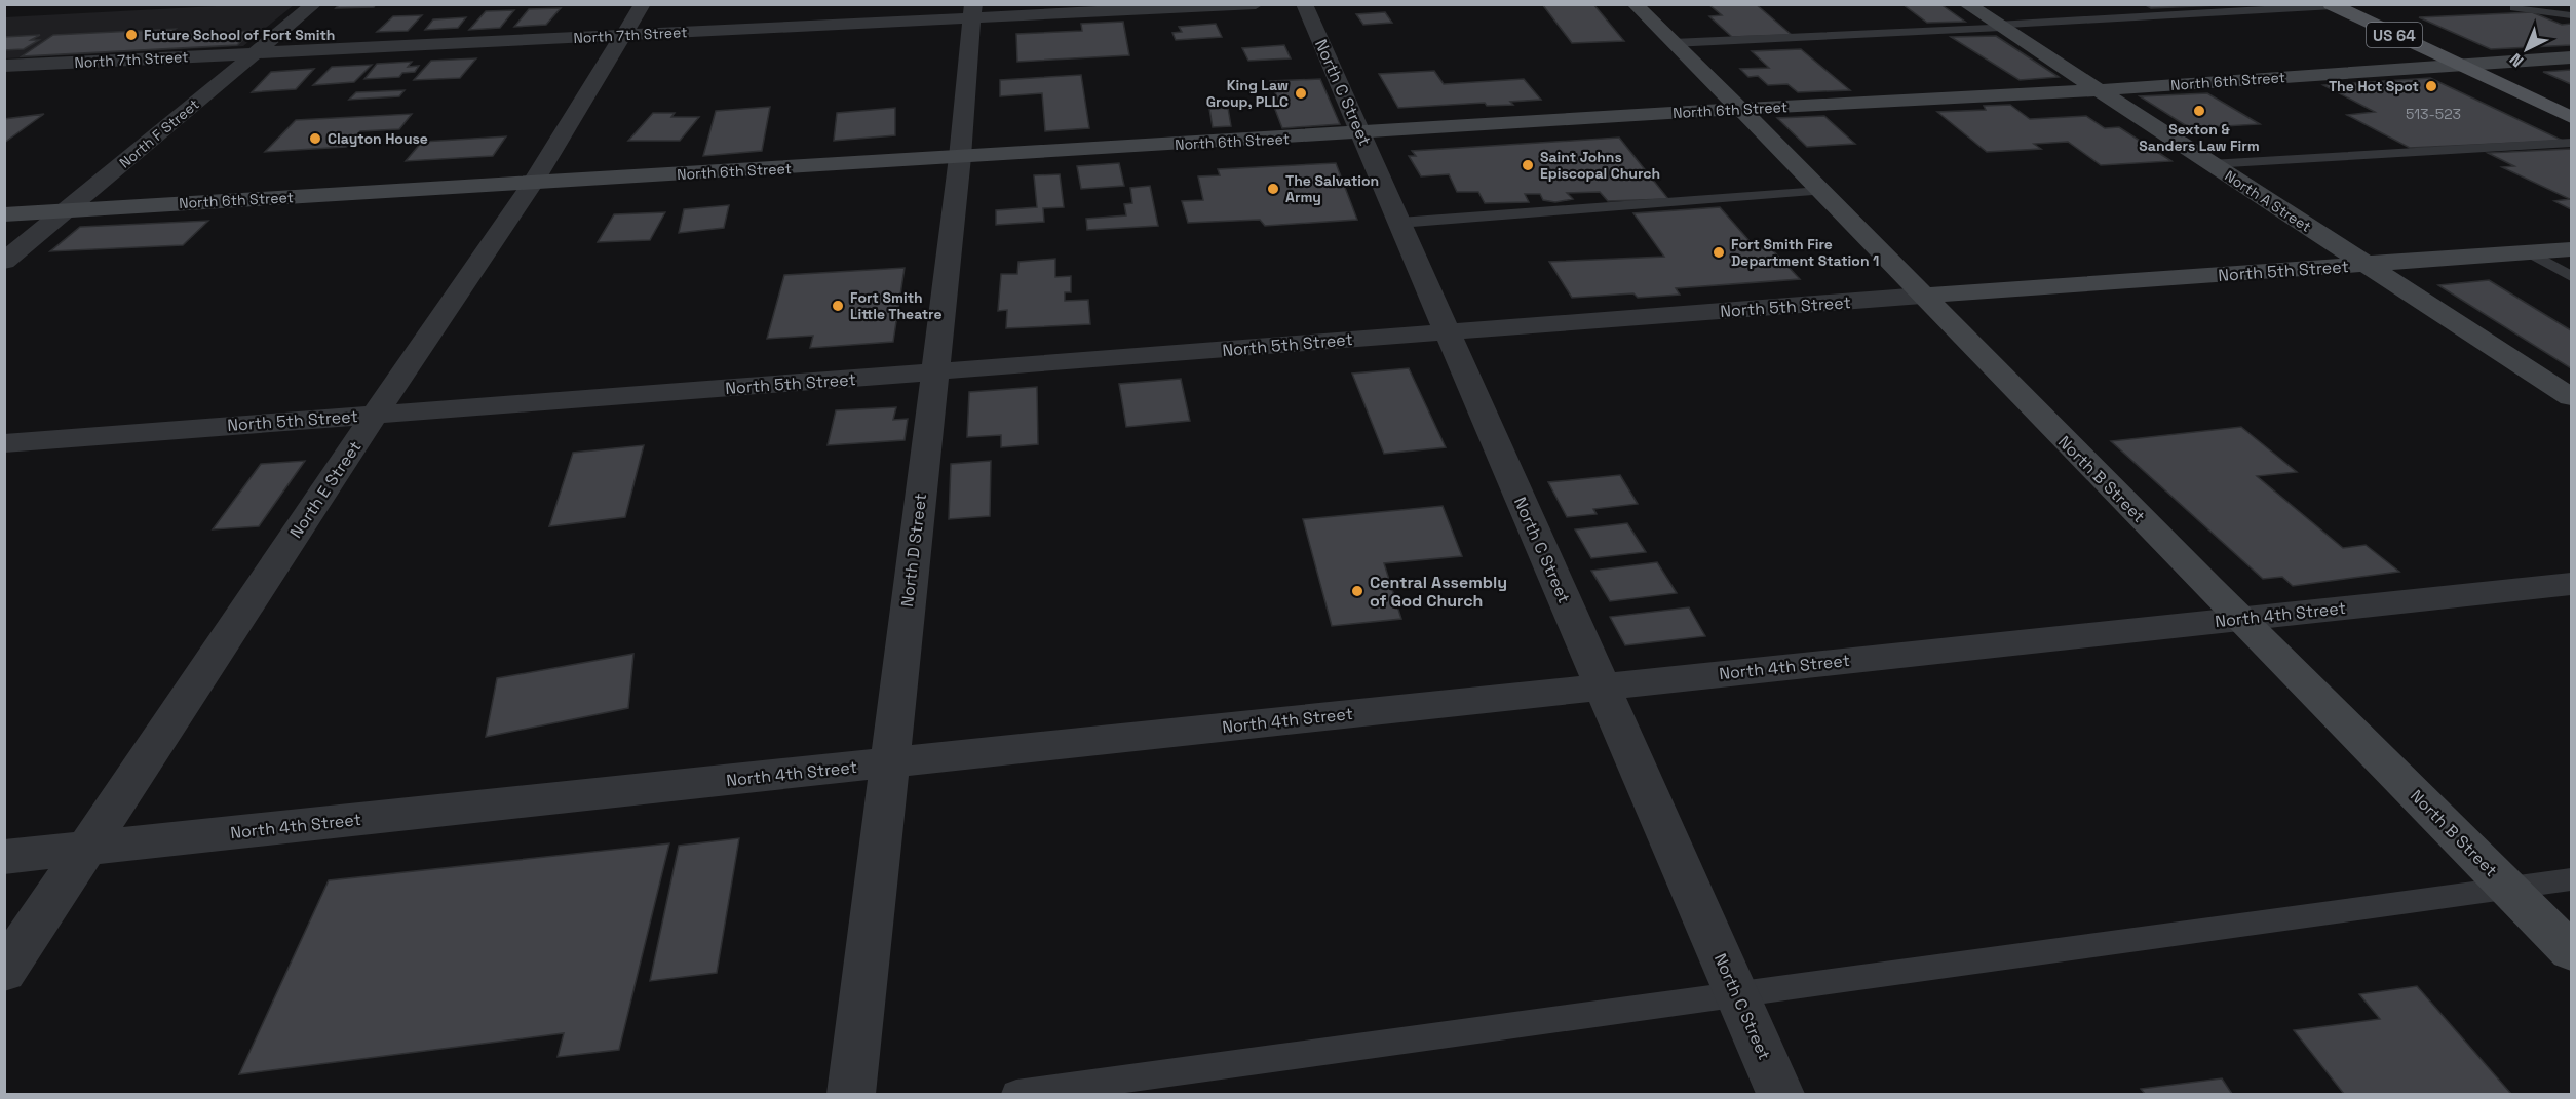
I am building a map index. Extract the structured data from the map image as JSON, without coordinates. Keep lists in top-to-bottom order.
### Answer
{
  "streets": {
    "main road": ["US 64"],
    "street": [
      "North 7th Street",
      "North 6th Street",
      "North C Street",
      "North F Street",
      "North A Street",
      "North 5th Street",
      "North B Street",
      "North E Street",
      "North D Street",
      "North 4th Street"
    ]
  },
  "crossings": [
    ["North 7th Street", "North F Street"],
    ["North 7th Street", "North E Street"],
    ["North 7th Street", "North D Street"],
    ["US 64", "North 6th Street"],
    ["North 6th Street", "North C Street"],
    ["North 6th Street", "North F Street"],
    ["North 6th Street", "North A Street"],
    ["North 6th Street", "North B Street"],
    ["North 6th Street", "North E Street"],
    ["North 6th Street", "North D Street"],
    ["North C Street", "North 5th Street"],
    ["North C Street", "North 4th Street"],
    ["North A Street", "North 5th Street"],
    ["North 5th Street", "North B Street"],
    ["North 5th Street", "North E Street"],
    ["North 5th Street", "North D Street"],
    ["North B Street", "North 4th Street"],
    ["North E Street", "North 4th Street"],
    ["North D Street", "North 4th Street"]
  ],
  "places": [
    "Future School of Fort Smith",
    "The Hot Spot",
    "King Law Group, PLLC",
    "Sexton & Sanders Law Firm",
    "Clayton House",
    "Saint Johns Episcopal Church",
    "The Salvation Army",
    "Fort Smith Fire Department Station 1",
    "Fort Smith Little Theatre",
    "Central Assembly of God Church"
  ],
  "house_numbers": ["513-523"],
  "north": "bottom left"
}
